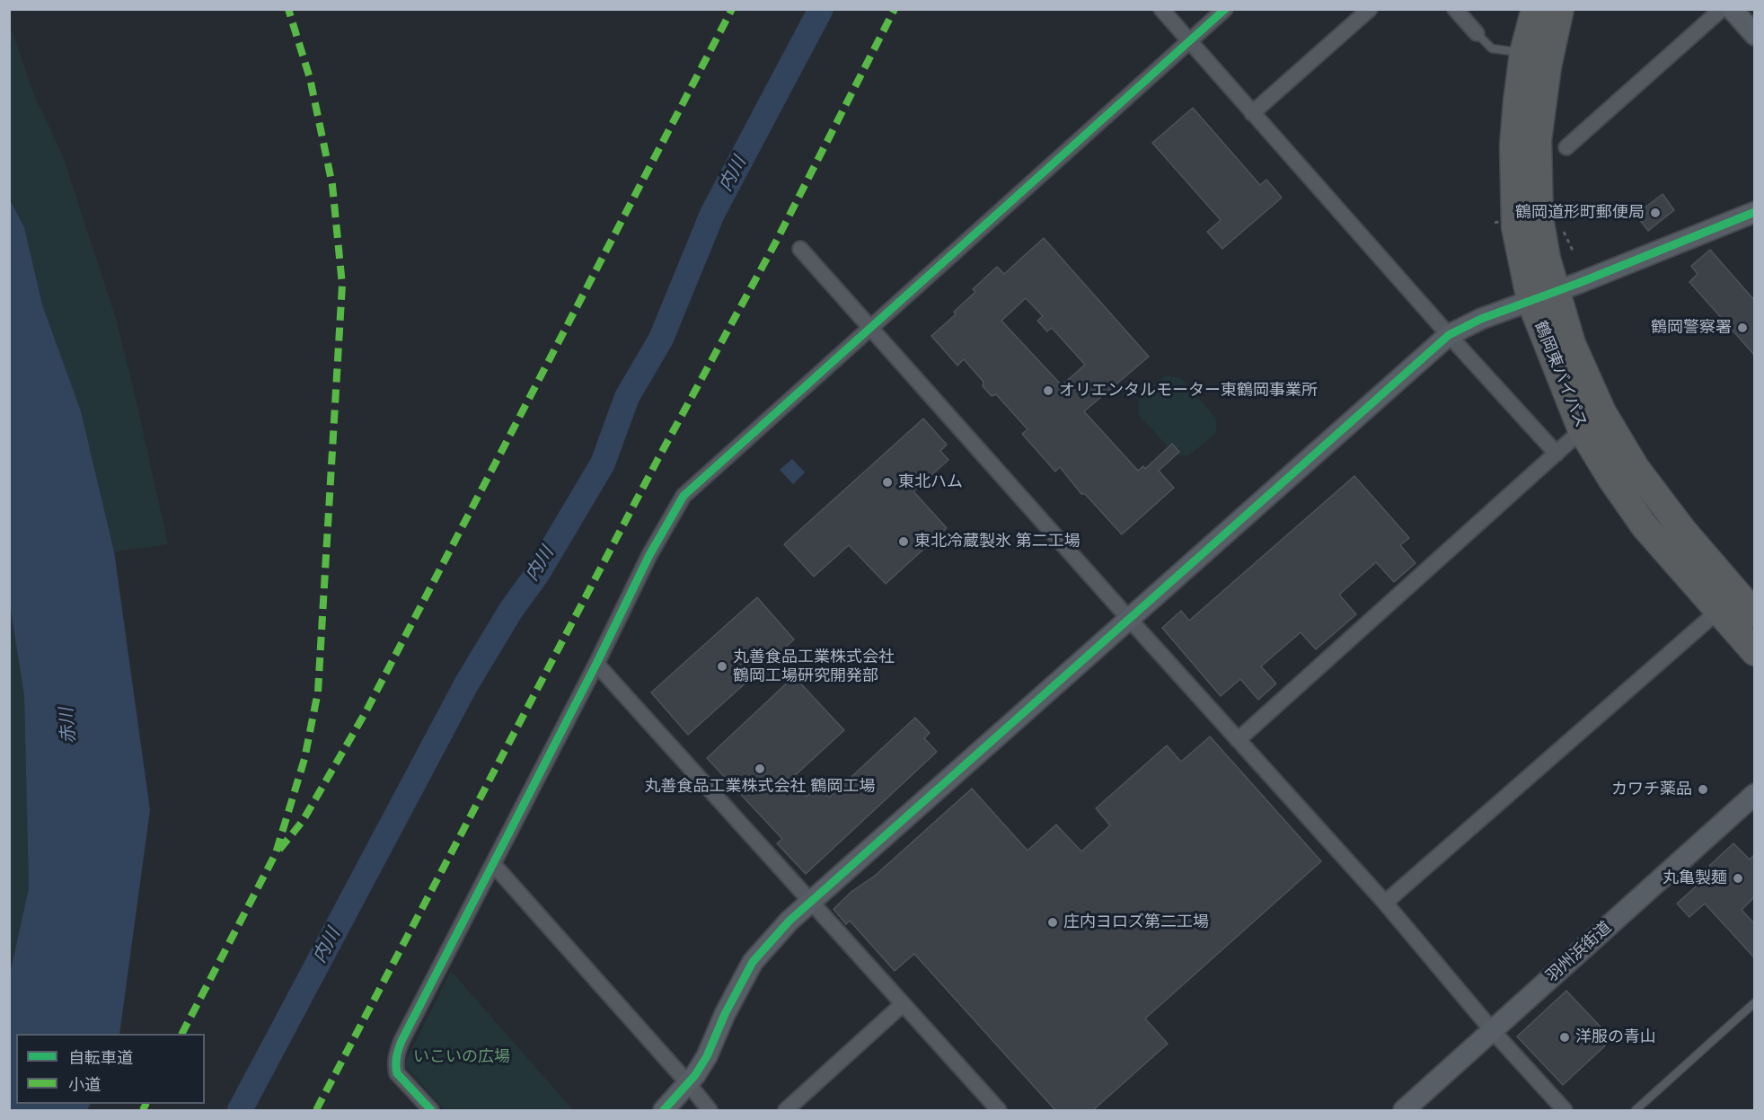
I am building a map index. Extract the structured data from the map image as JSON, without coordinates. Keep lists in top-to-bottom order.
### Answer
{
  "streets": {
    "highway": ["鶴岡東バイパス"],
    "street": ["羽州浜街道"]
  },
  "water": ["内川", "赤川"],
  "parks": ["いこいの広場"],
  "places": [
    "鶴岡道形町郵便局",
    "鶴岡警察署",
    "オリエンタルモーター東鶴岡事業所",
    "東北ハム",
    "東北冷蔵製氷 第二工場",
    "丸善食品工業株式会社 鶴岡工場研究開発部",
    "丸善食品工業株式会社 鶴岡工場",
    "カワチ薬品",
    "丸亀製麺",
    "庄内ヨロズ第二工場",
    "洋服の青山"
  ],
  "legend": ["自転車道", "小道"]
}
